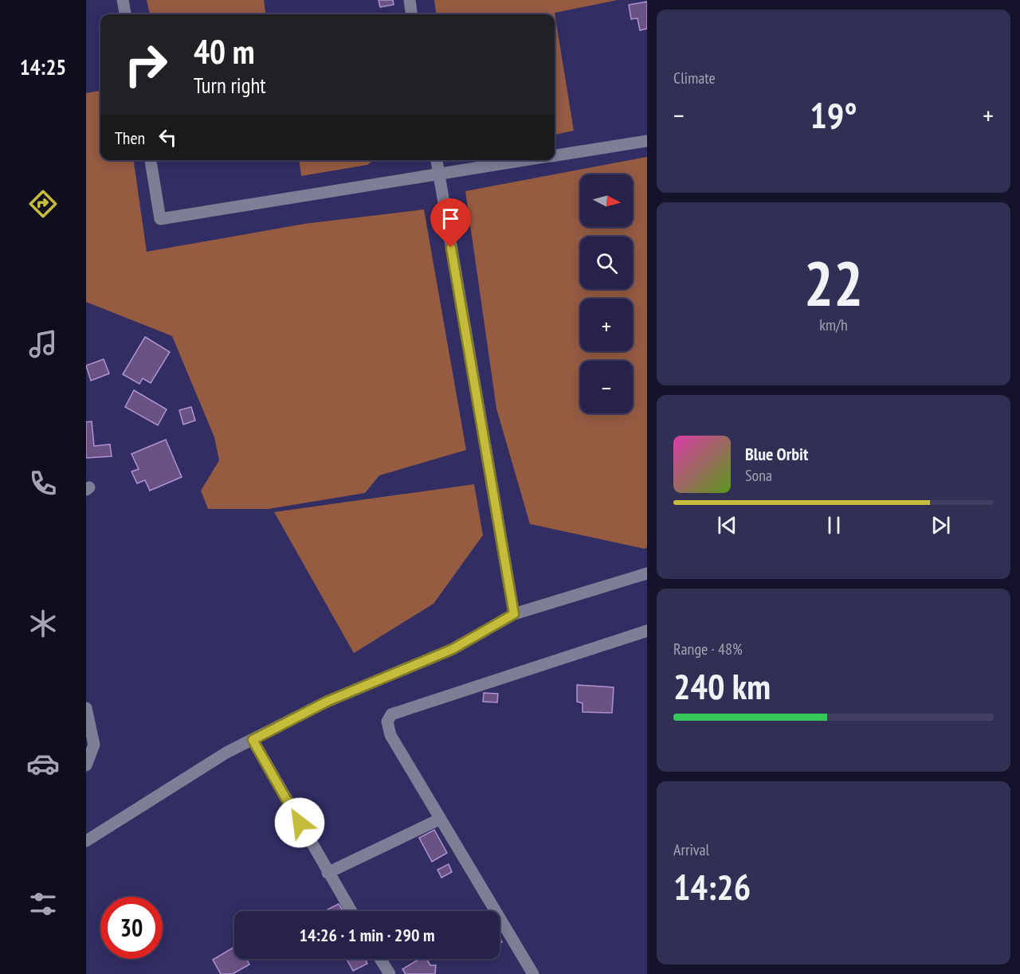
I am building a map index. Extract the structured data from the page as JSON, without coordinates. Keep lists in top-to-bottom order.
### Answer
{
  "north": "right",
  "page": {
    "tabs": "14:25",
    "tile": [
      "Climate",
      ["22", "km/h"],
      ["Range · 48%", "240 km"],
      ["Arrival", "14:26"]
    ],
    "turn": ["40 m", "Turn right"],
    "heat": ["−", "19°", "+"],
    "then": "Then",
    "map_buttons": ["+", "−"],
    "song": ["Blue Orbit", "Sona"],
    "limit": "30",
    "trip": "14:26 · 1 min · 290 m"
  }
}
